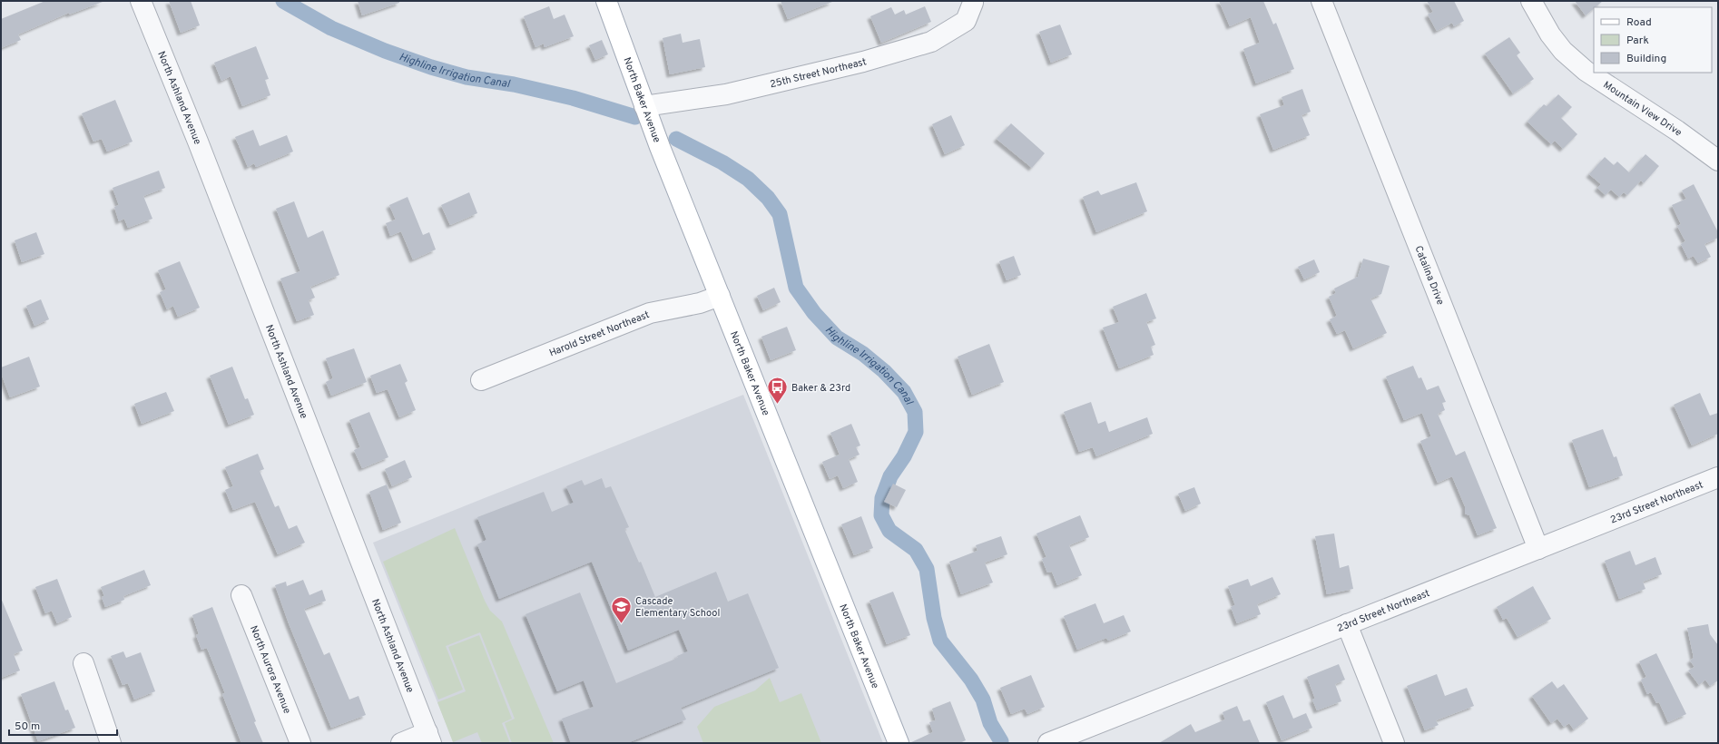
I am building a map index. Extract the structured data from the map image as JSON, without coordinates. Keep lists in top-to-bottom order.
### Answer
{
  "streets": {
    "main road": ["North Baker Avenue"],
    "street": [
      "25th Street Northeast",
      "North Ashland Avenue",
      "Mountain View Drive",
      "Catalina Drive",
      "Harold Street Northeast",
      "23rd Street Northeast",
      "North Aurora Avenue"
    ]
  },
  "crossings": [
    ["25th Street Northeast", "North Baker Avenue"],
    ["North Baker Avenue", "Harold Street Northeast"],
    ["Catalina Drive", "23rd Street Northeast"]
  ],
  "water": ["Highline Irrigation Canal"],
  "places": {
    "bus stop": ["Baker & 23rd"],
    "school or university": ["Cascade Elementary School"]
  },
  "legend": ["Road", "Park", "Building"],
  "scale_bar": "50 m"
}
